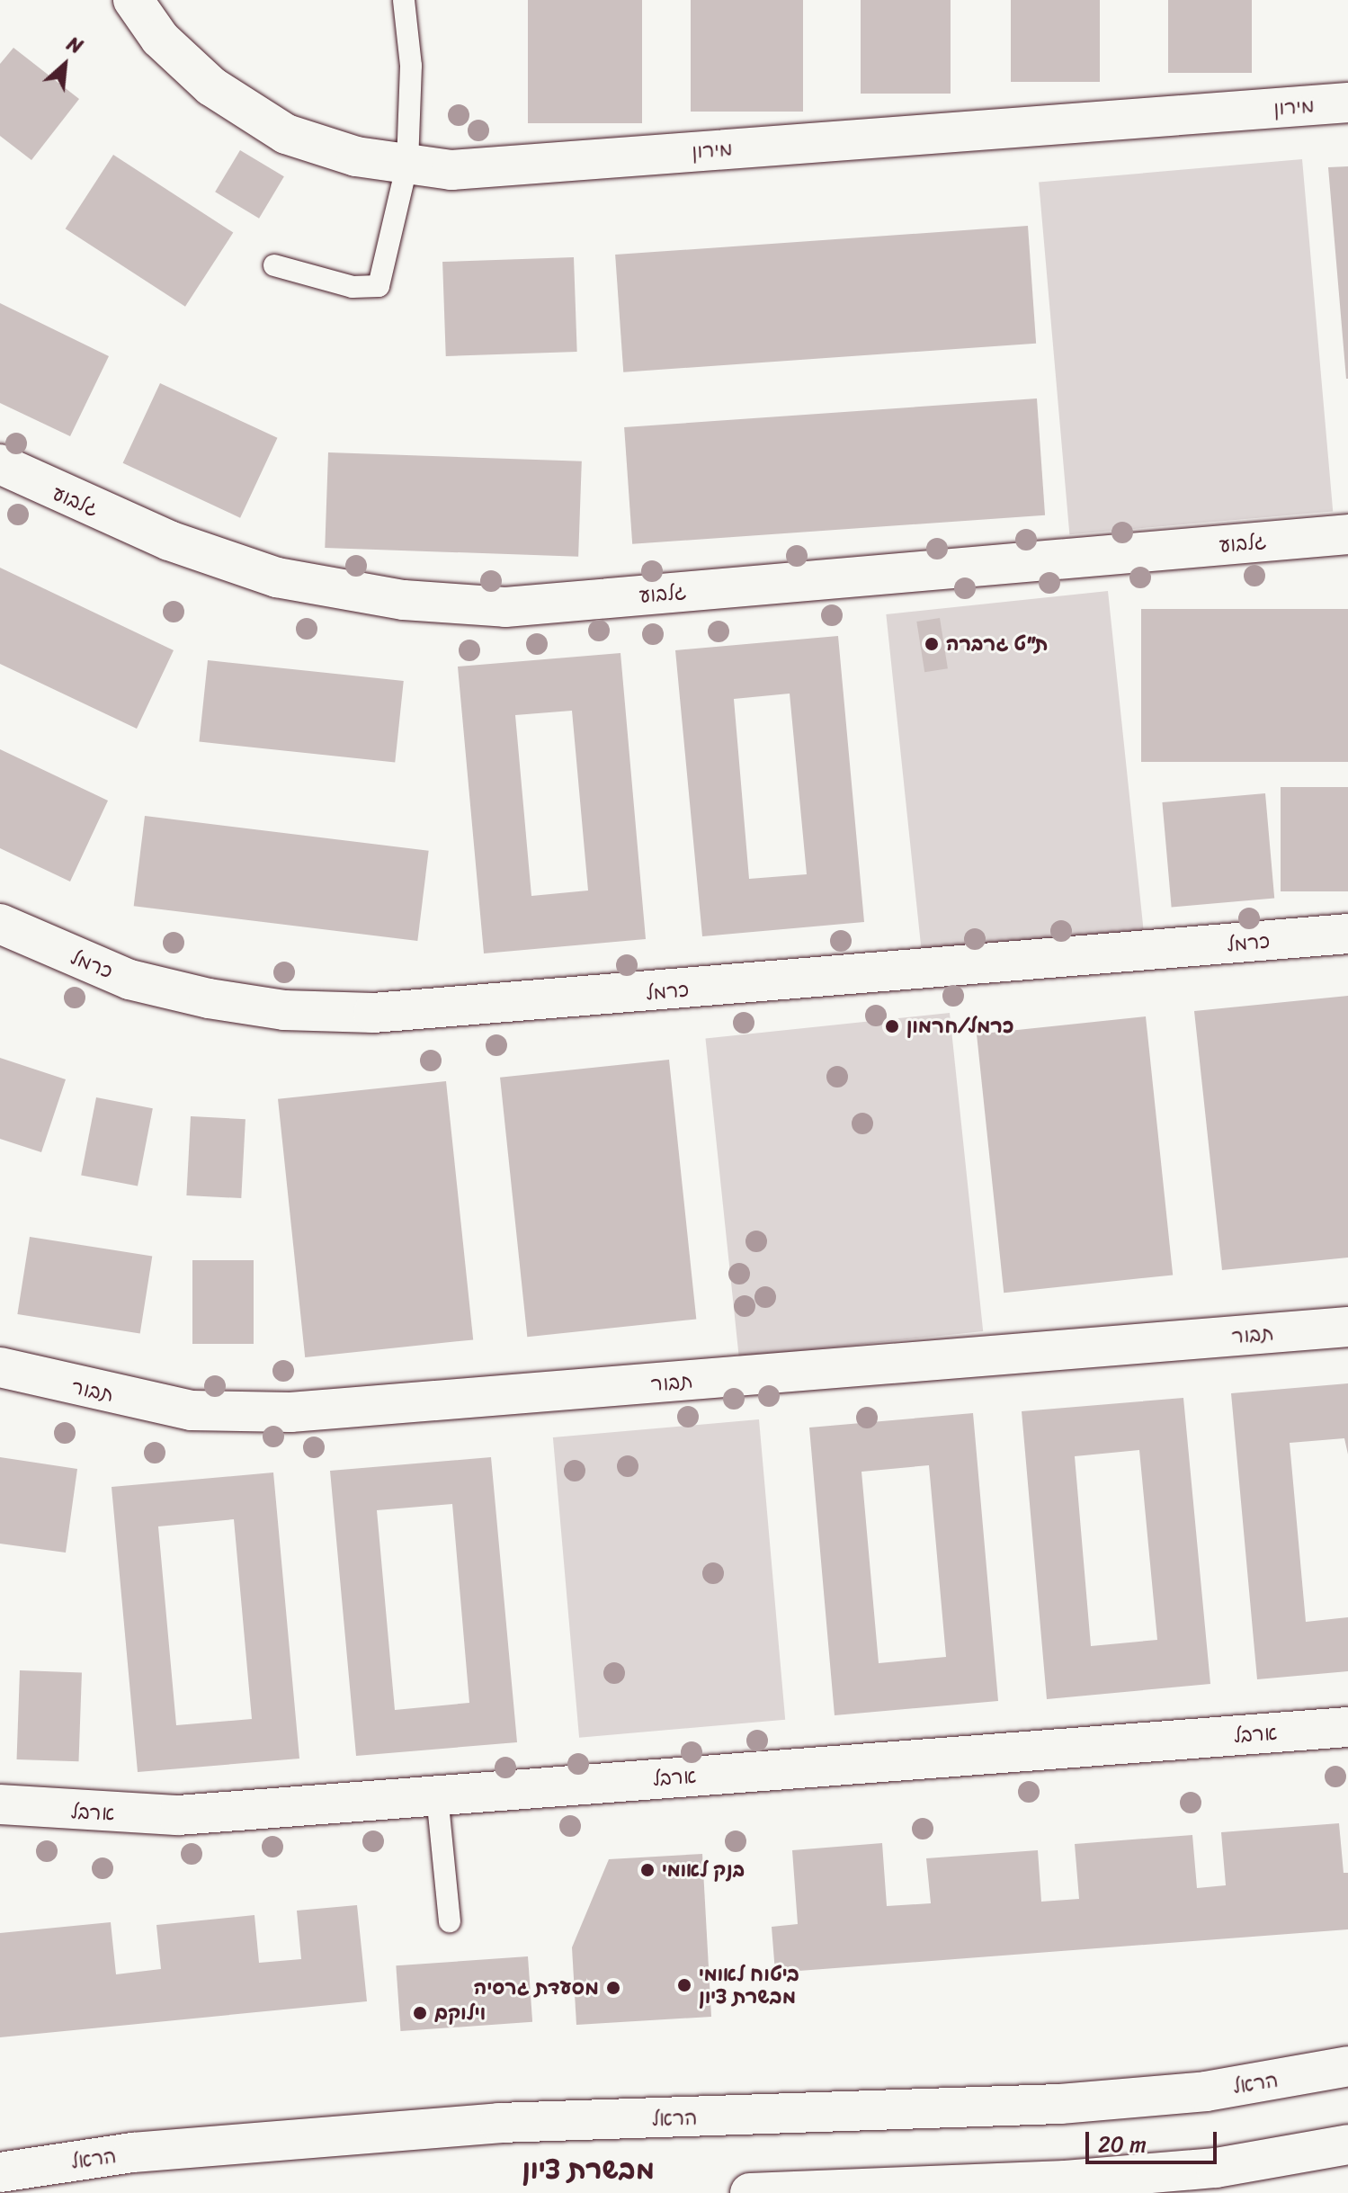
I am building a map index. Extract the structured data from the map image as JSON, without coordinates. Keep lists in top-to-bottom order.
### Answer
{
  "streets": {
    "street": [
      "מירון",
      "גלבוע",
      "כרמל",
      "תבור",
      "ארבל",
      "הראל"
    ]
  },
  "districts": ["מבשרת ציון"],
  "places": [
    "ת\"ט גרברה",
    "כרמל/חרמון",
    "בנק לאומי",
    "ביטוח לאומי מבשרת ציון",
    "מסעדת גרסיה",
    "וילוקם"
  ],
  "scale_bar": "20 m",
  "north": "top right"
}
